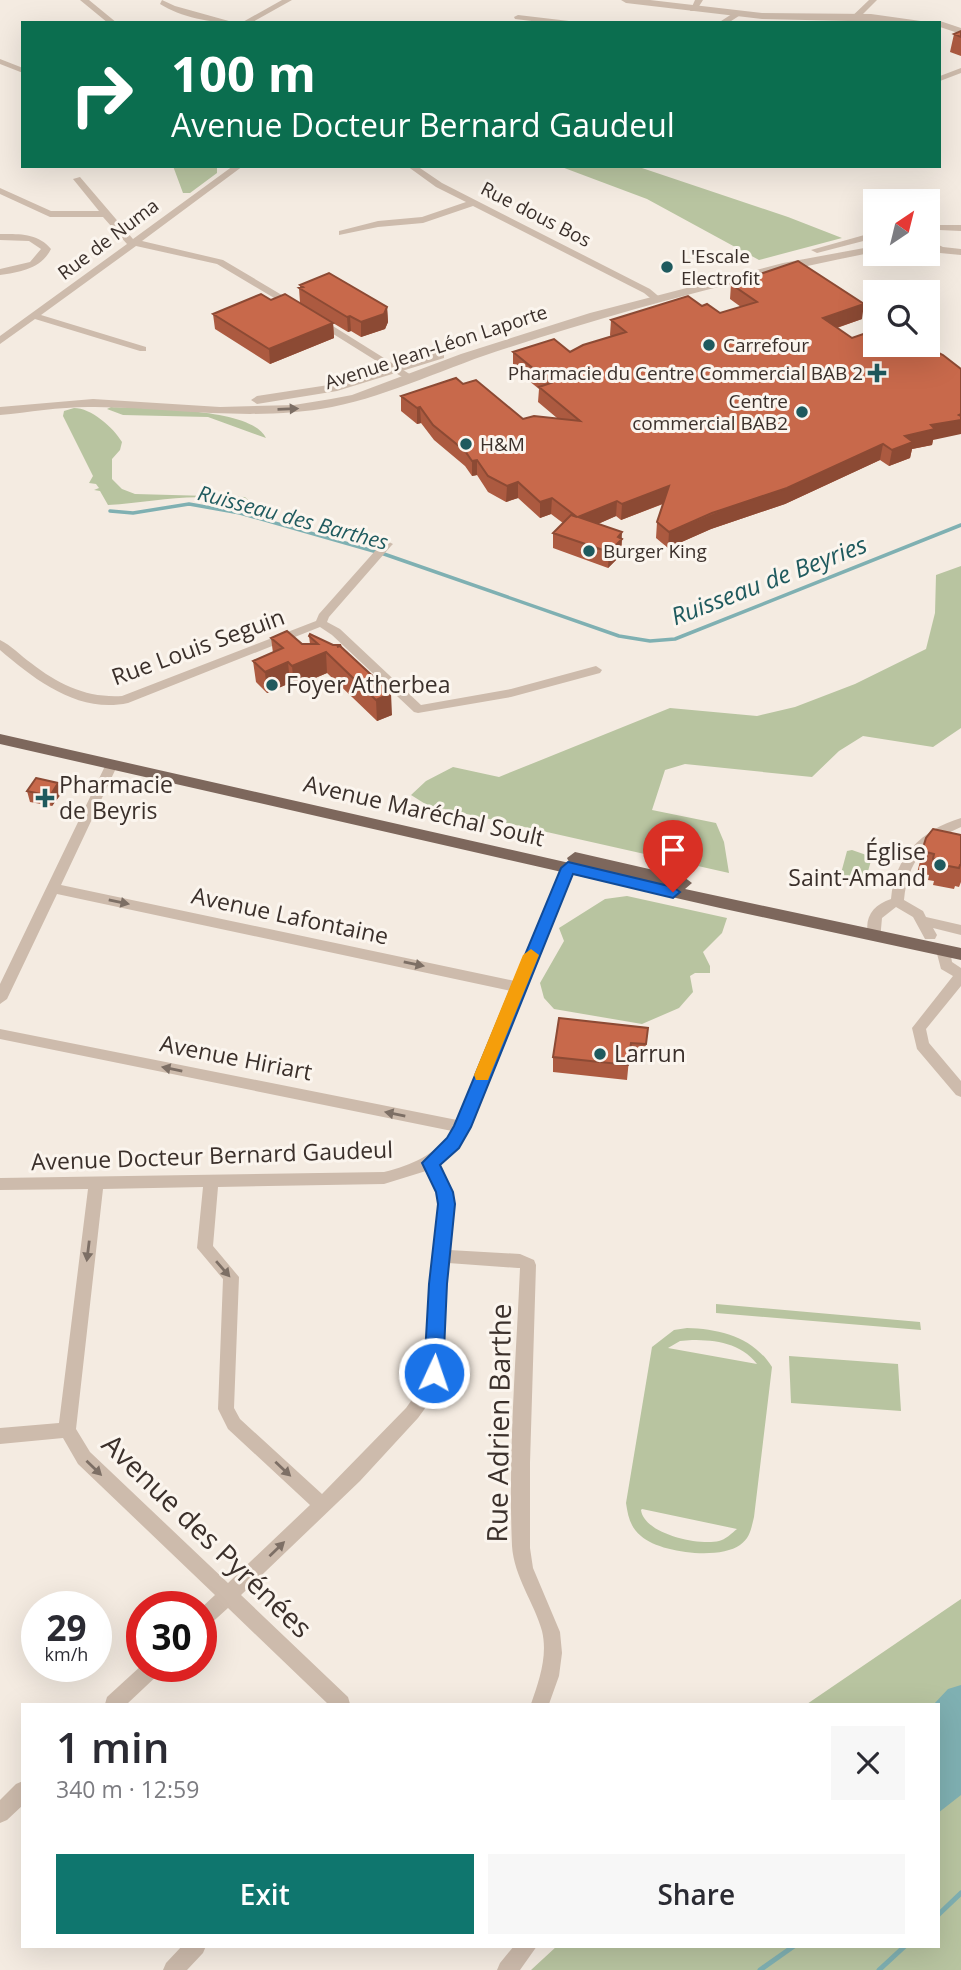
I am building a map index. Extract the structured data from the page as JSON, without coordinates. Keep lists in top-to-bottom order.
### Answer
{
  "streets": {
    "main road": ["Avenue Maréchal Soult"],
    "street": [
      "Rue dous Bos",
      "Rue de Numa",
      "Avenue Jean-Léon Laporte",
      "Rue Louis Seguin",
      "Avenue Lafontaine",
      "Avenue Hiriart",
      "Avenue Docteur Bernard Gaudeul",
      "Rue Adrien Barthe",
      "Avenue des Pyrénées"
    ]
  },
  "crossings": [
    ["Rue dous Bos", "Avenue Jean-Léon Laporte"],
    ["Avenue Maréchal Soult", "Avenue Docteur Bernard Gaudeul"],
    ["Avenue Lafontaine", "Avenue Docteur Bernard Gaudeul"],
    ["Avenue Hiriart", "Avenue Docteur Bernard Gaudeul"]
  ],
  "one_way": ["Avenue Lafontaine", "Avenue Hiriart", "Avenue des Pyrénées"],
  "water": ["Ruisseau des Barthes", "Ruisseau de Beyries"],
  "places": {
    "other": [
      "L'Escale Electrofit",
      "Carrefour",
      "Centre commercial BAB2",
      "H&M",
      "Burger King",
      "Foyer Atherbea",
      "Église Saint-Amand",
      "Larrun"
    ],
    "health": ["Pharmacie du Centre Commercial BAB 2", "Pharmacie de Beyris"]
  },
  "north": "top right",
  "page": {
    "turn": ["100 m", "Avenue Docteur Bernard Gaudeul"],
    "speed": "29 km/h",
    "limit": "30",
    "heading": ["1 min", "340 m · 12:59"],
    "buttons": ["Exit", "Share"]
  }
}
